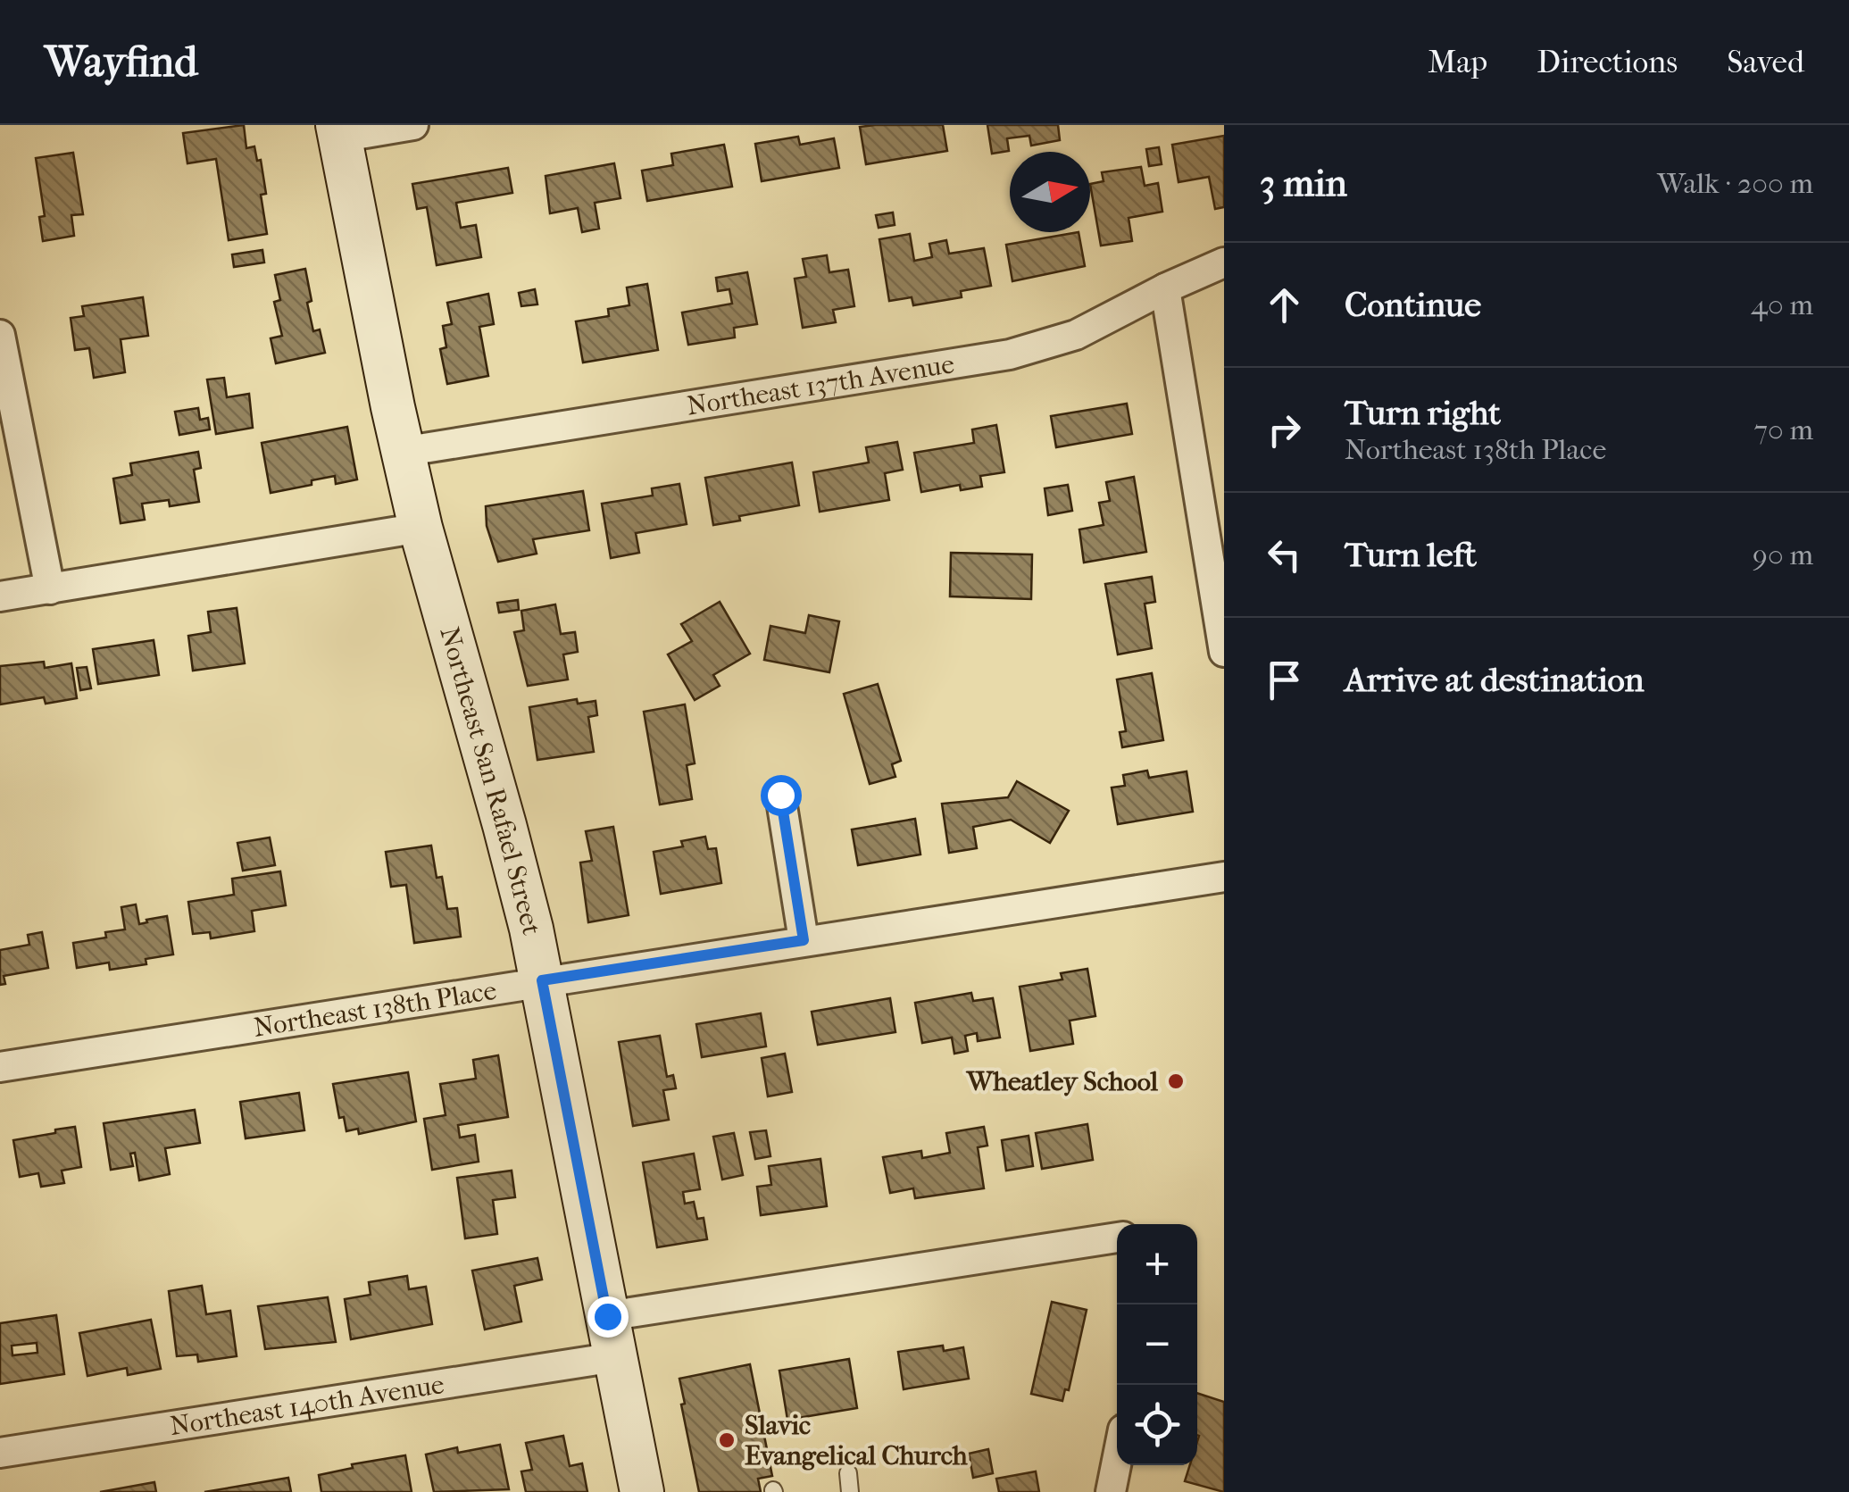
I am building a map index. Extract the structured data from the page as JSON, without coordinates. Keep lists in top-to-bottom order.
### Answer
{
  "streets": {
    "street": [
      "Northeast 137th Avenue",
      "Northeast San Rafael Street",
      "Northeast 138th Place",
      "Northeast 140th Avenue"
    ]
  },
  "crossings": [
    ["Northeast 137th Avenue", "Northeast San Rafael Street"],
    ["Northeast San Rafael Street", "Northeast 138th Place"],
    ["Northeast San Rafael Street", "Northeast 140th Avenue"]
  ],
  "places": ["Wheatley School", "Slavic Evangelical Church"],
  "north": "right",
  "page": {
    "header": "Wayfind",
    "nav": ["Map", "Directions", "Saved"],
    "heading": ["3 min", "Walk · 200 m"],
    "list": [
      ["Continue", "40 m"],
      ["Turn right", "Northeast 138th Place", "70 m"],
      ["Turn left", "90 m"],
      "Arrive at destination"
    ],
    "map_buttons": ["+", "−"]
  }
}
